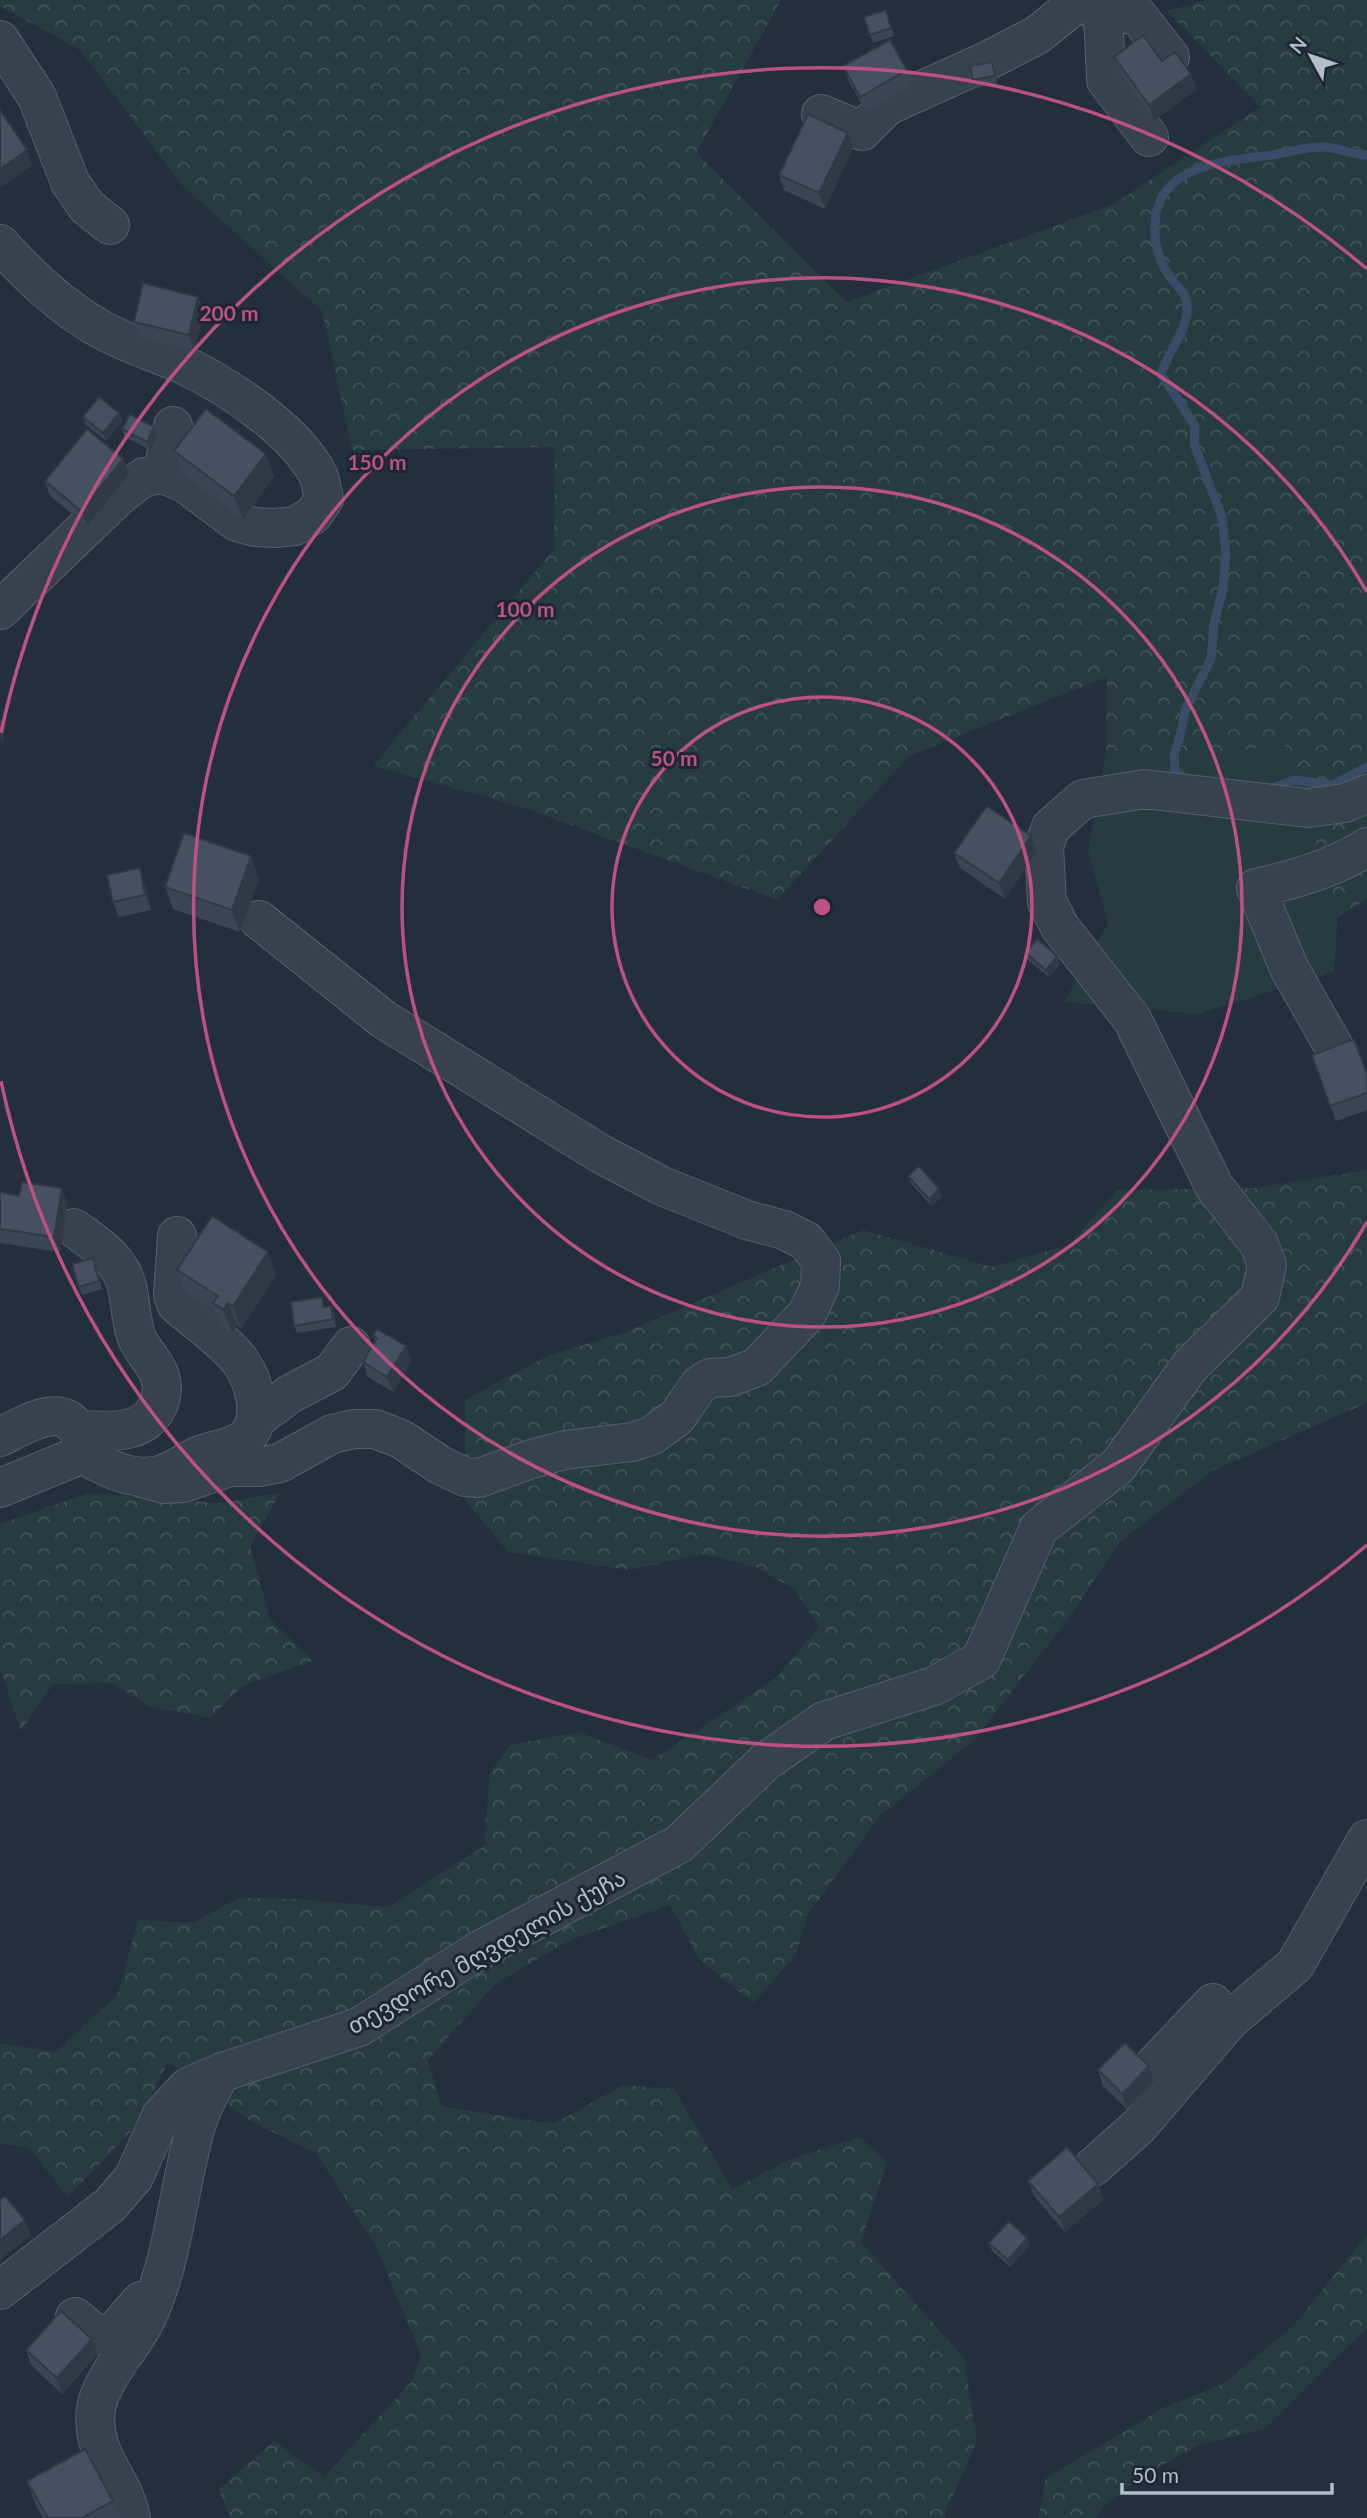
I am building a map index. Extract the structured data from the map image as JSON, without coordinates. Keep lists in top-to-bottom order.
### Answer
{
  "streets": {
    "street": ["თევდორე მღვდელის ქუჩა"]
  },
  "scale_bar": "50 m",
  "north": "top left",
  "rings": [
    "200 m",
    "150 m",
    "100 m",
    "50 m"
  ]
}
